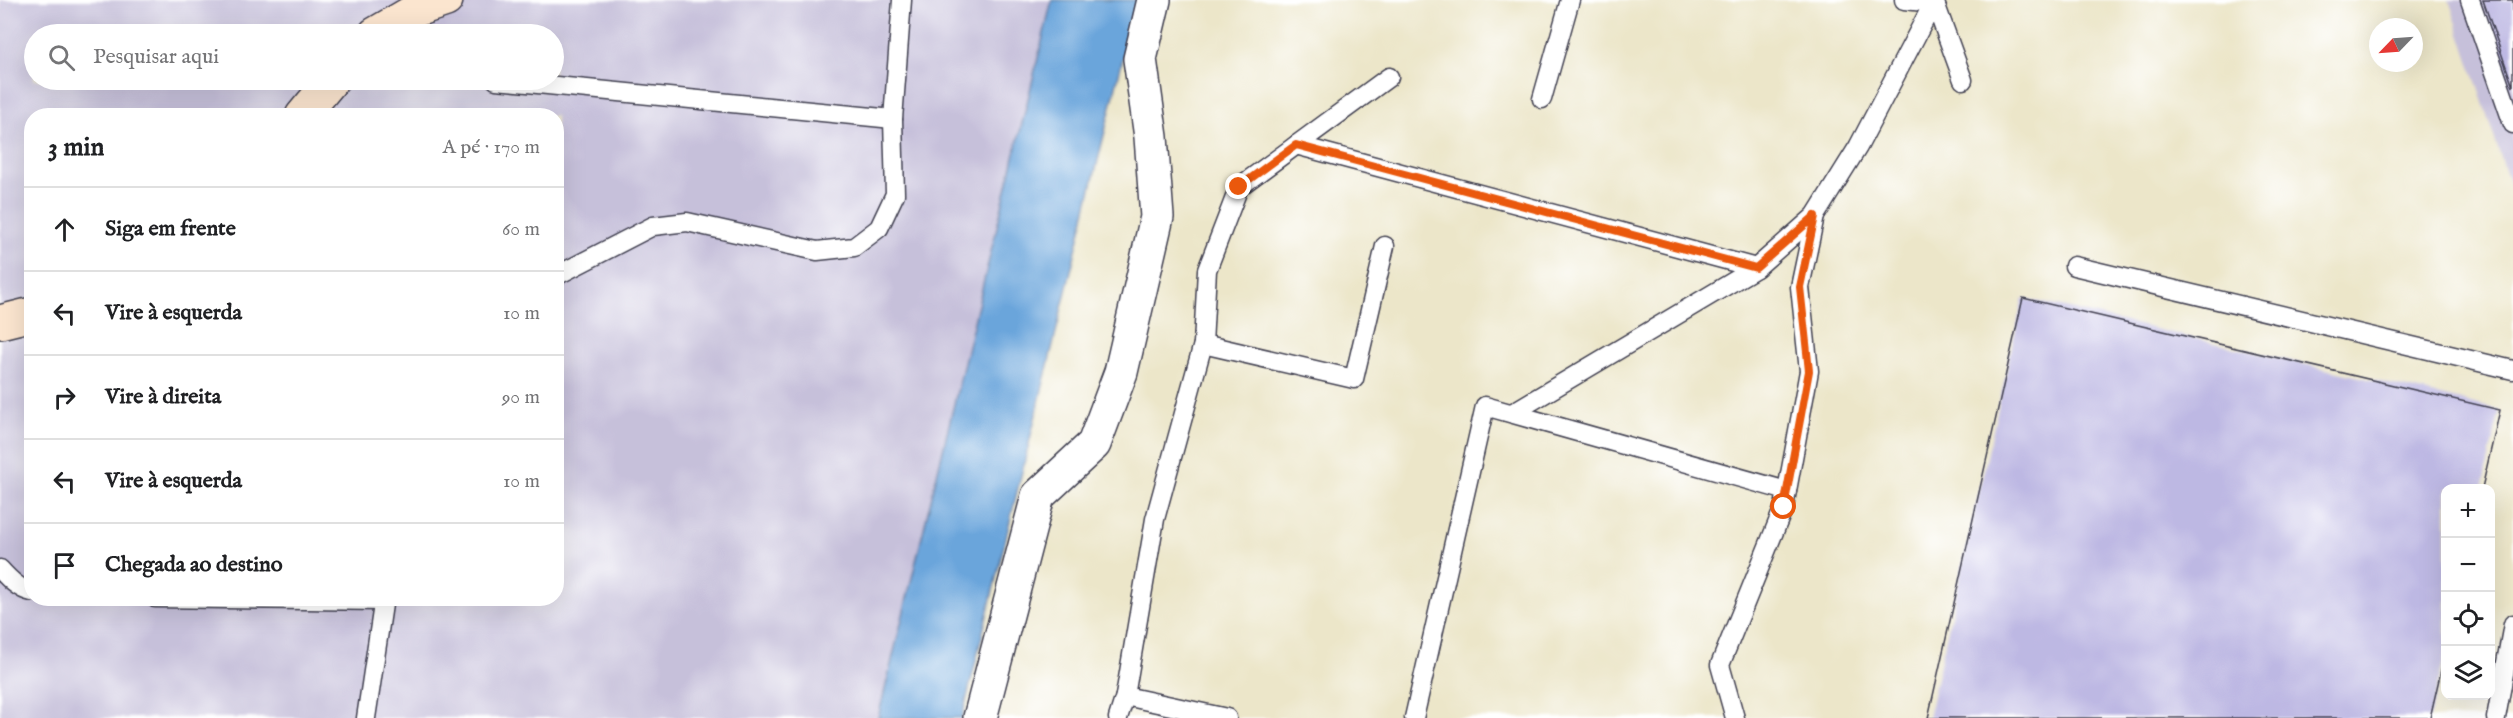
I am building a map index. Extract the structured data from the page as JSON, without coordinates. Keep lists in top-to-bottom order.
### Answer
{
  "north": "bottom left",
  "page": {
    "search": "Pesquisar aqui",
    "heading": ["3 min", "A pé · 170 m"],
    "list": [
      ["Siga em frente", "60 m"],
      ["Vire à esquerda", "10 m"],
      ["Vire à direita", "90 m"],
      ["Vire à esquerda", "10 m"],
      "Chegada ao destino"
    ],
    "map_buttons": ["+", "−"]
  }
}
